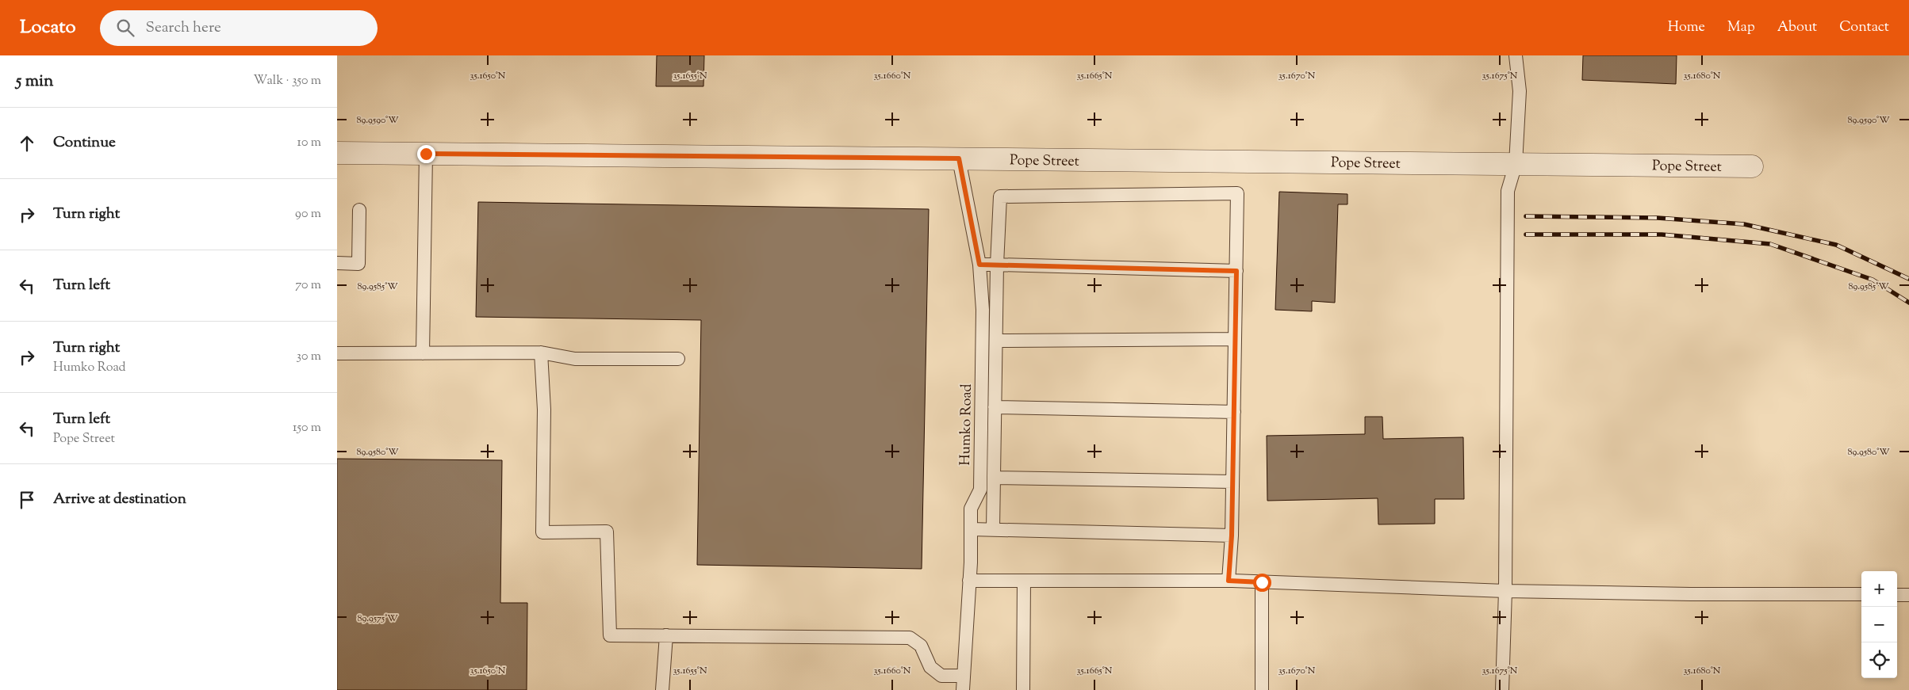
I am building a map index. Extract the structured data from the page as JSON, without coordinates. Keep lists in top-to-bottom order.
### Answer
{
  "streets": {
    "street": ["Pope Street"],
    "lane": ["Humko Road"]
  },
  "crossings": [
    ["Pope Street", "Humko Road"]
  ],
  "page": {
    "header": "Locato",
    "search": "Search here",
    "nav": [
      "Home",
      "Map",
      "About",
      "Contact"
    ],
    "heading": ["5 min", "Walk · 350 m"],
    "list": [
      ["Continue", "10 m"],
      ["Turn right", "90 m"],
      ["Turn left", "70 m"],
      ["Turn right", "Humko Road", "30 m"],
      ["Turn left", "Pope Street", "150 m"],
      "Arrive at destination"
    ],
    "map_buttons": ["+", "−"]
  },
  "coordinates": [
    "35.1650°N",
    "35.1655°N",
    "35.1660°N",
    "35.1665°N",
    "35.1670°N",
    "35.1675°N",
    "35.1680°N",
    "89.9590°W",
    "89.9585°W",
    "89.9580°W",
    "89.9575°W"
  ]
}
